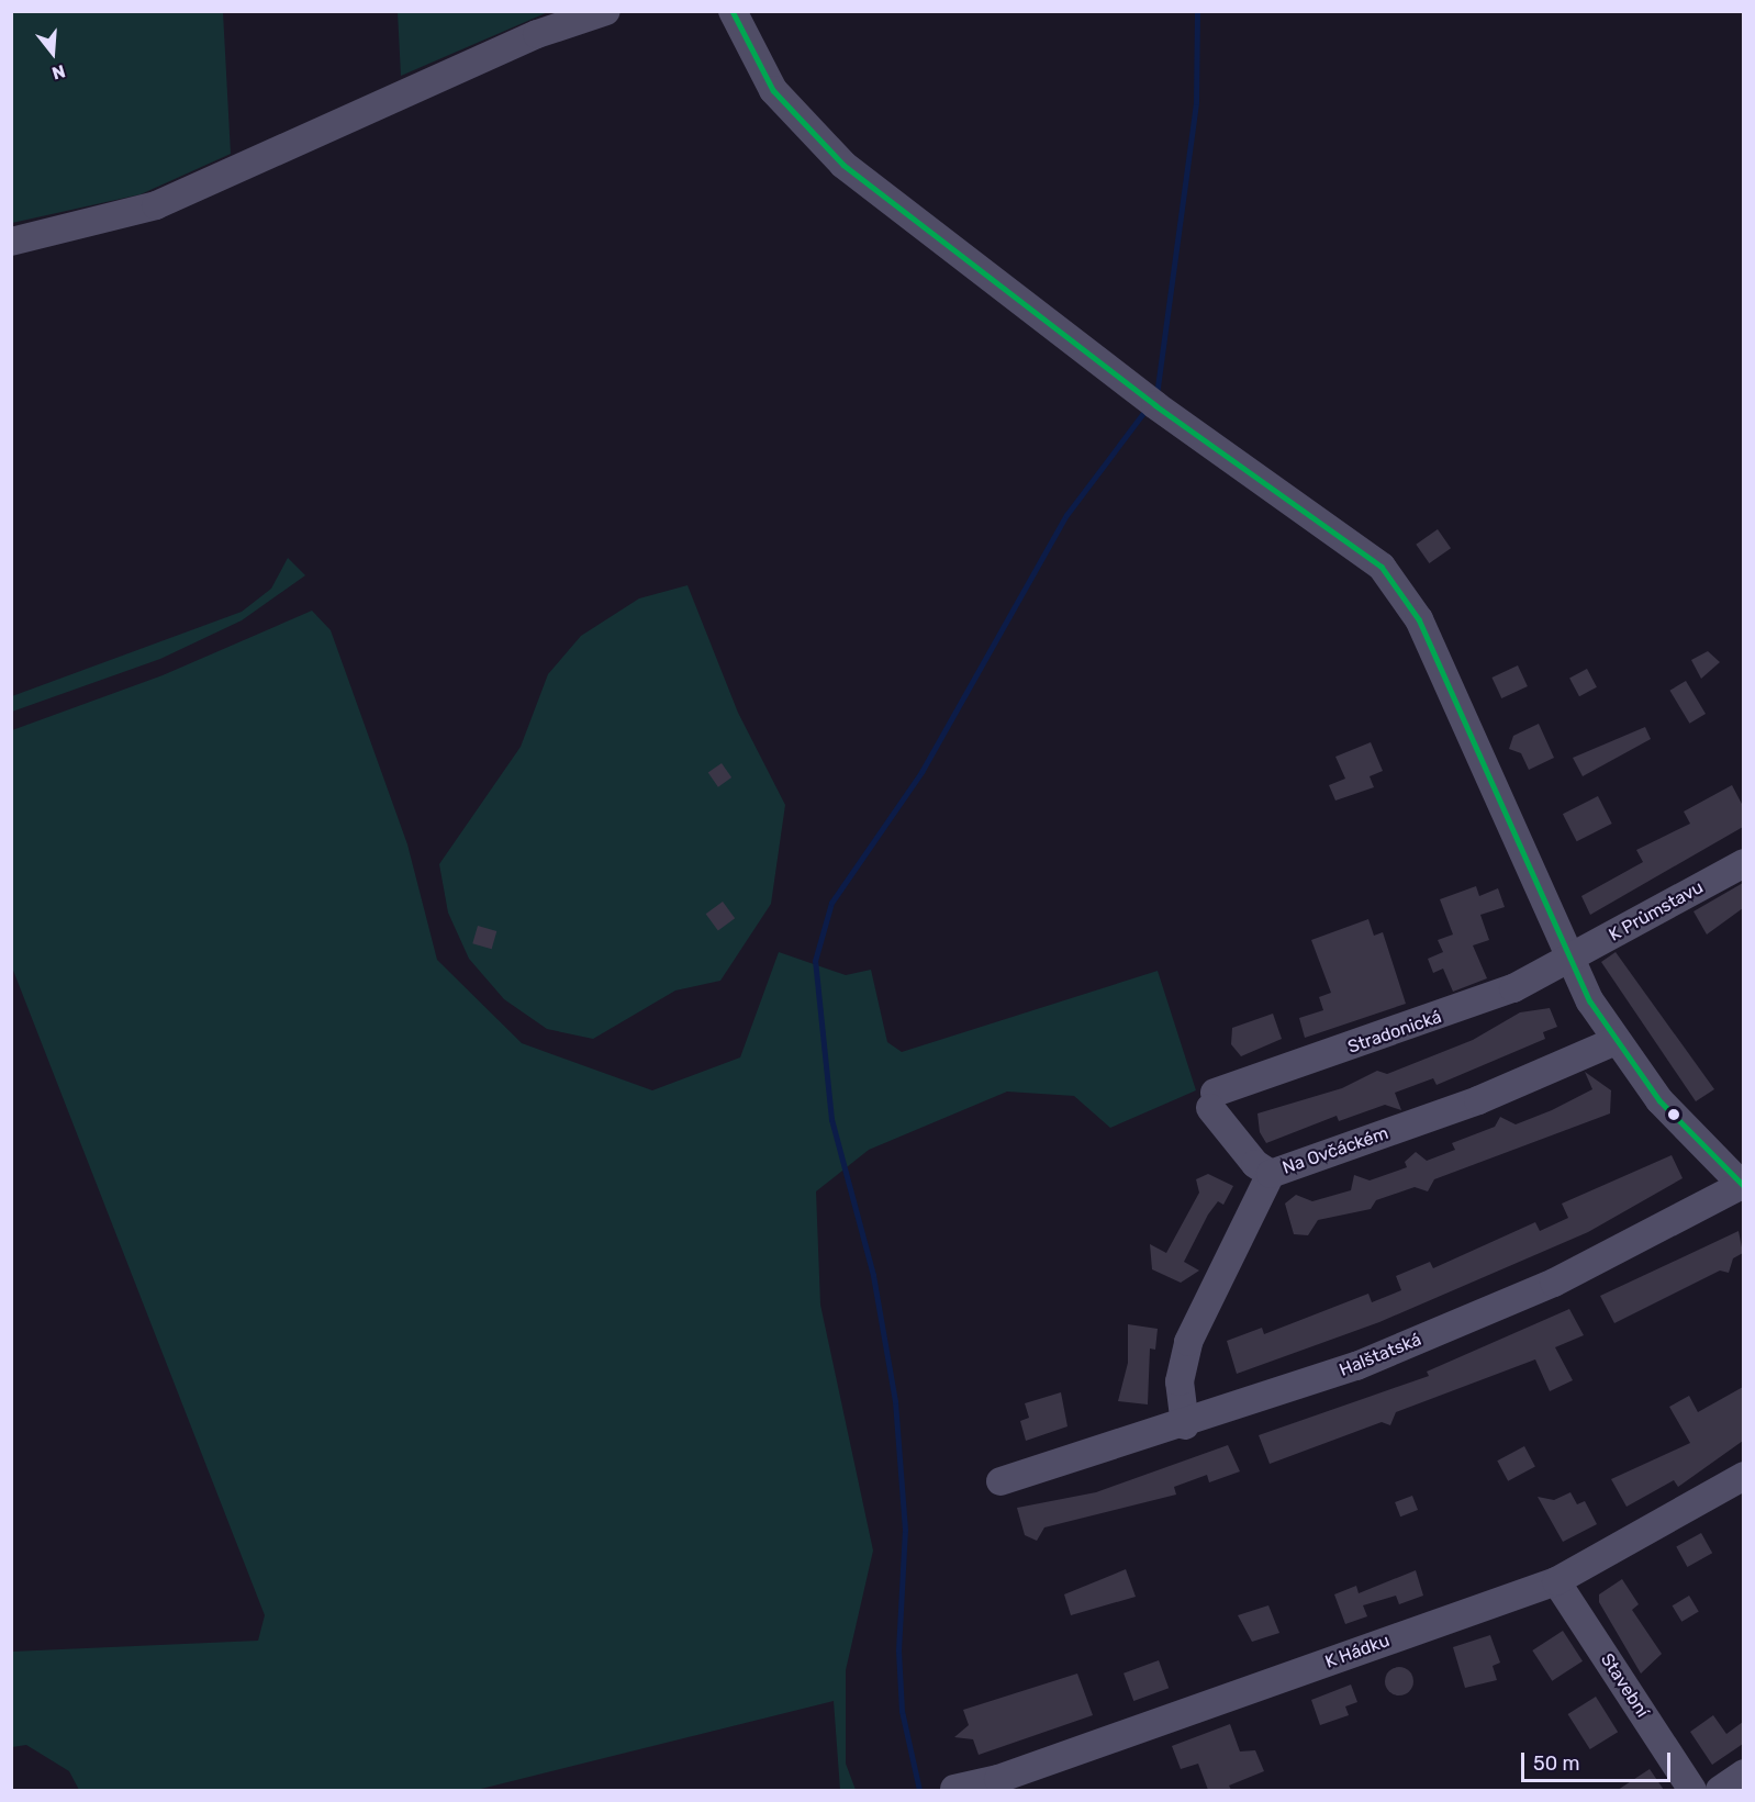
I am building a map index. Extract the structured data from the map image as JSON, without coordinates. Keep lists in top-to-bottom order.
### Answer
{
  "streets": {
    "street": [
      "K Průmstavu",
      "Stradonická",
      "Na Ovčáckém",
      "Halštatská",
      "K Hádku",
      "Stavební"
    ]
  },
  "crossings": [
    ["K Průmstavu", "Stradonická"],
    ["Stradonická", "Na Ovčáckém"],
    ["Na Ovčáckém", "Halštatská"],
    ["K Hádku", "Stavební"]
  ],
  "scale_bar": "50 m",
  "north": "bottom"
}
